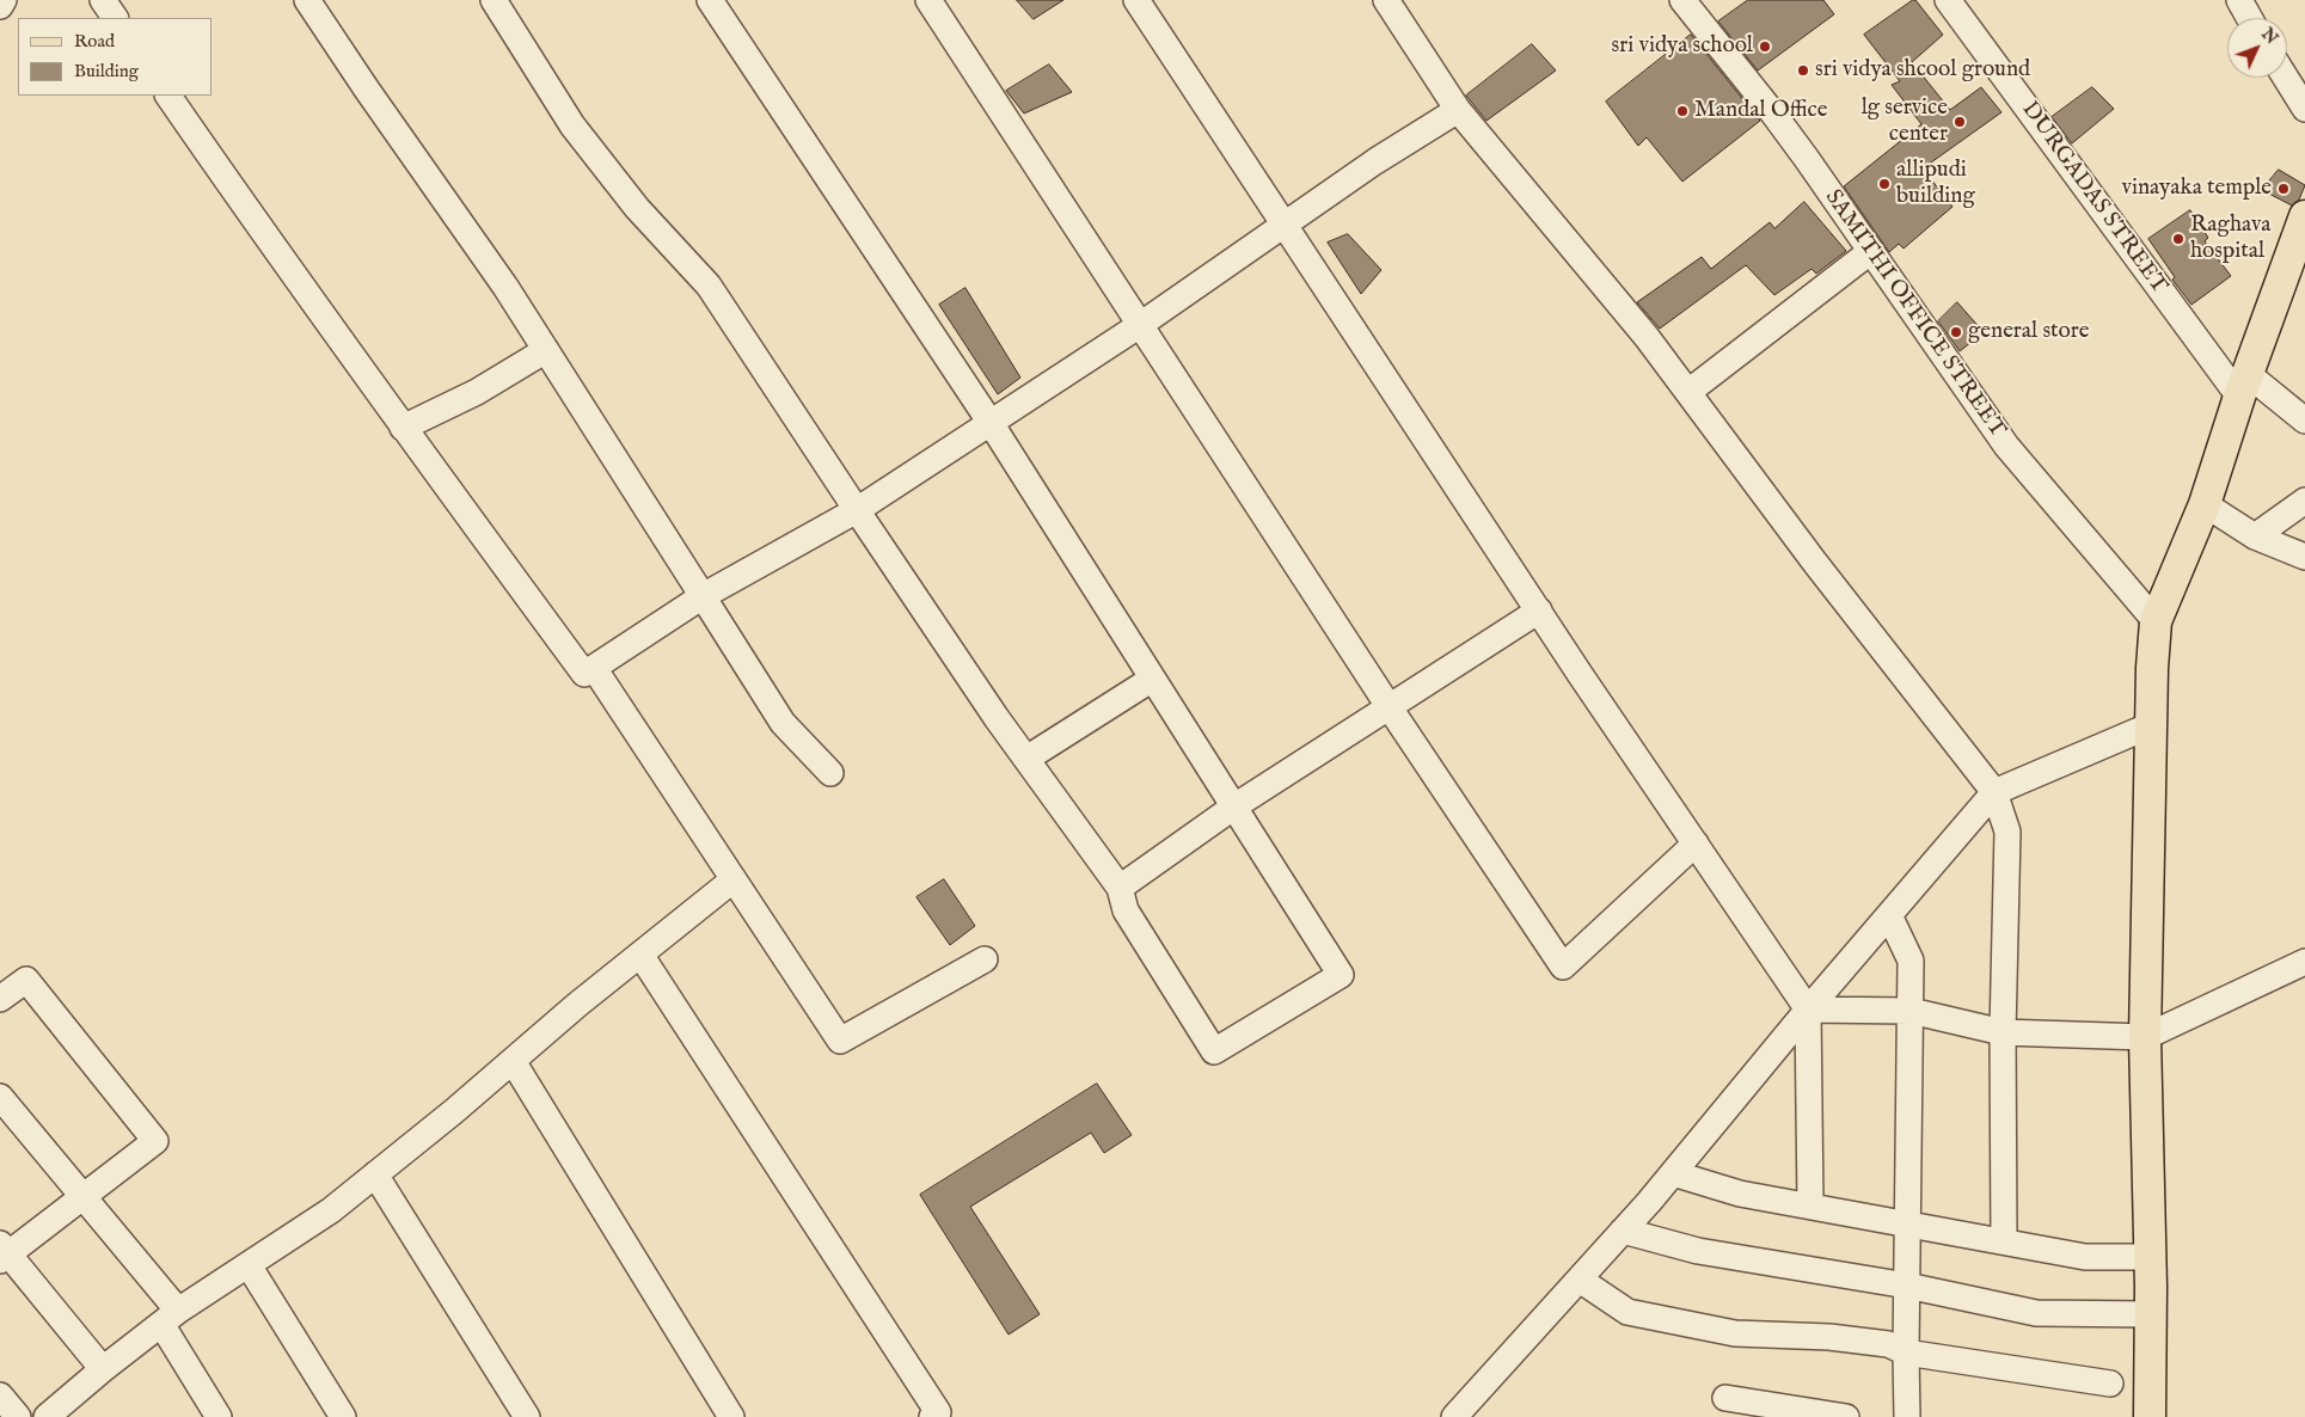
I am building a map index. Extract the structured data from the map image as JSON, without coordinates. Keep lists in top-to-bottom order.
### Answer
{
  "streets": {
    "street": ["DURGADAS STREET", "SAMITHI OFFICE STREET"]
  },
  "places": [
    "sri vidya school",
    "sri vidya shcool ground",
    "Mandal Office",
    "lg service center",
    "allipudi building",
    "vinayaka temple",
    "Raghava hospital",
    "general store"
  ],
  "legend": ["Road", "Building"],
  "north": "top right"
}
